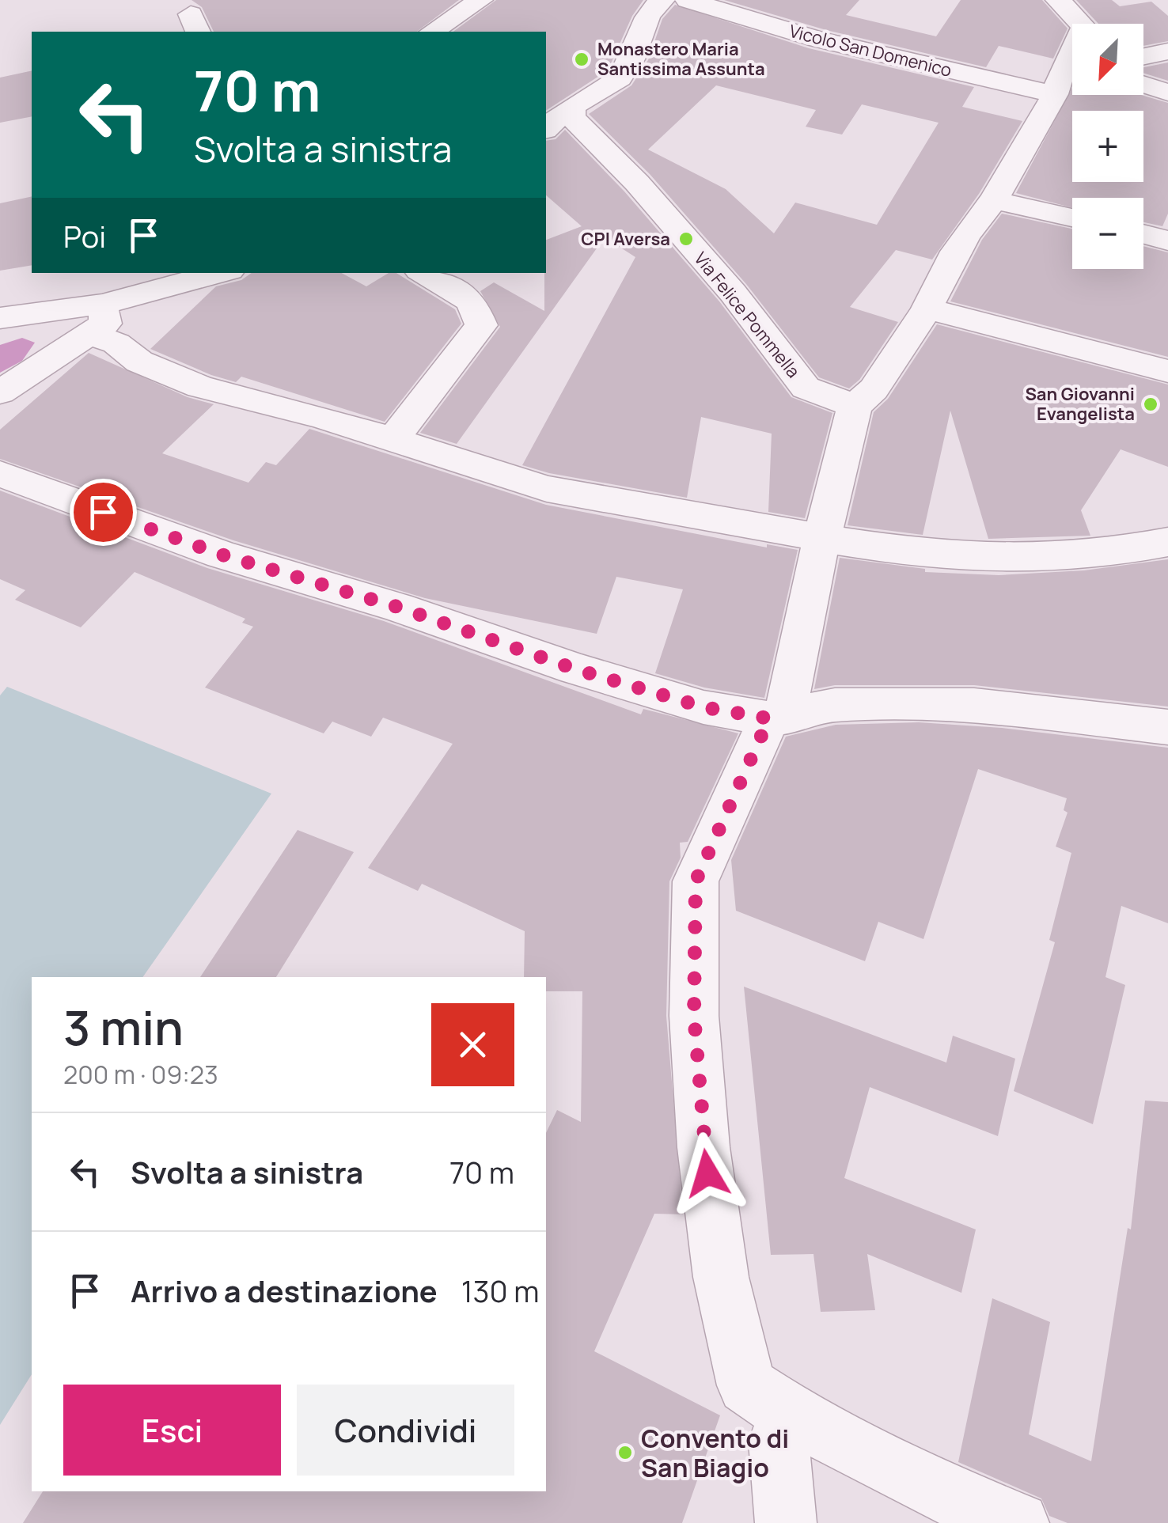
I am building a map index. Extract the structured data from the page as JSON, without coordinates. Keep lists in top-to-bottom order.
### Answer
{
  "streets": {
    "street": ["Vicolo San Domenico", "Via Felice Pommella"]
  },
  "places": [
    "Monastero Maria Santissima Assunta",
    "CPI Aversa",
    "San Giovanni Evangelista",
    "Convento di San Biagio"
  ],
  "north": "bottom left",
  "page": {
    "map_buttons": ["+", "−"],
    "turn": ["70 m", "Svolta a sinistra"],
    "then": "Poi",
    "heading": ["3 min", "200 m · 09:23"],
    "list": [
      {
        "name": "Svolta a sinistra",
        "value": "70 m"
      },
      {
        "name": "Arrivo a destinazione",
        "value": "130 m"
      }
    ],
    "buttons": ["Esci", "Condividi"]
  }
}
